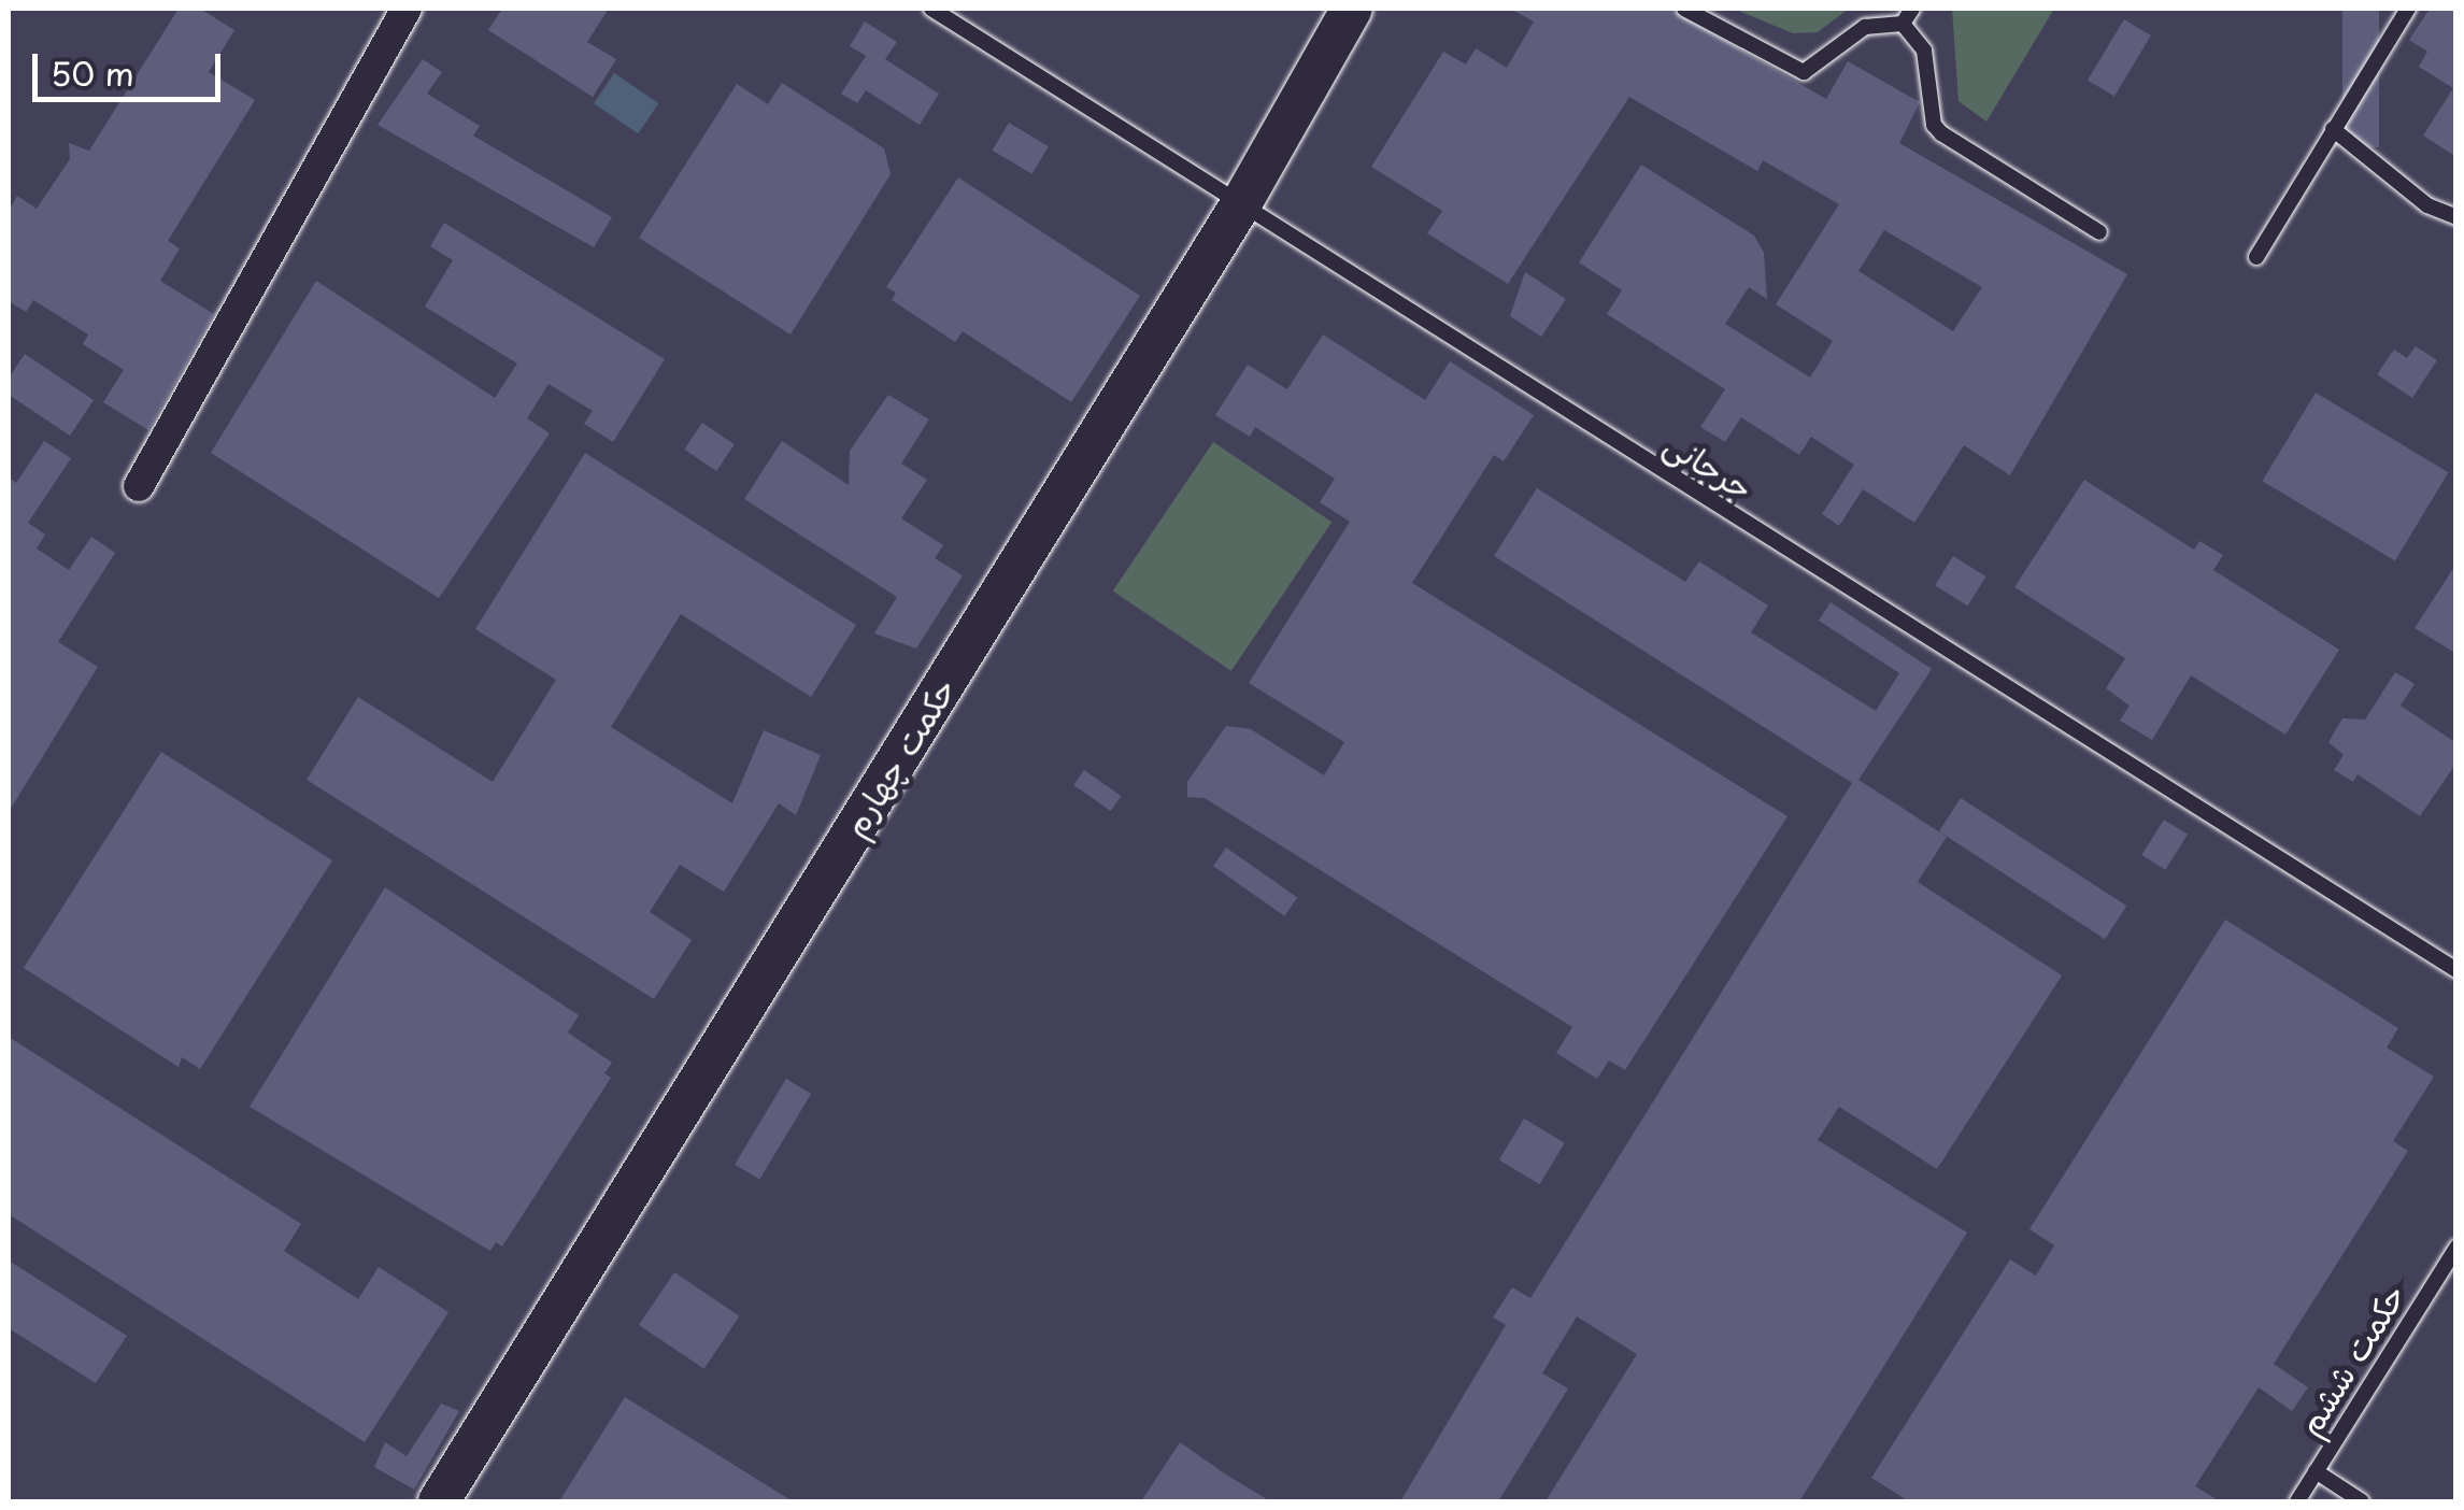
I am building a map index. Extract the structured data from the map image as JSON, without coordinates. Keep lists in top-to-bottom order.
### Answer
{
  "streets": {
    "street": ["حکمت چهارم"],
    "lane": ["جرجانی", "حکمت ششم"]
  },
  "crossings": [
    ["جرجانی", "حکمت چهارم"]
  ],
  "scale_bar": "50 m"
}
